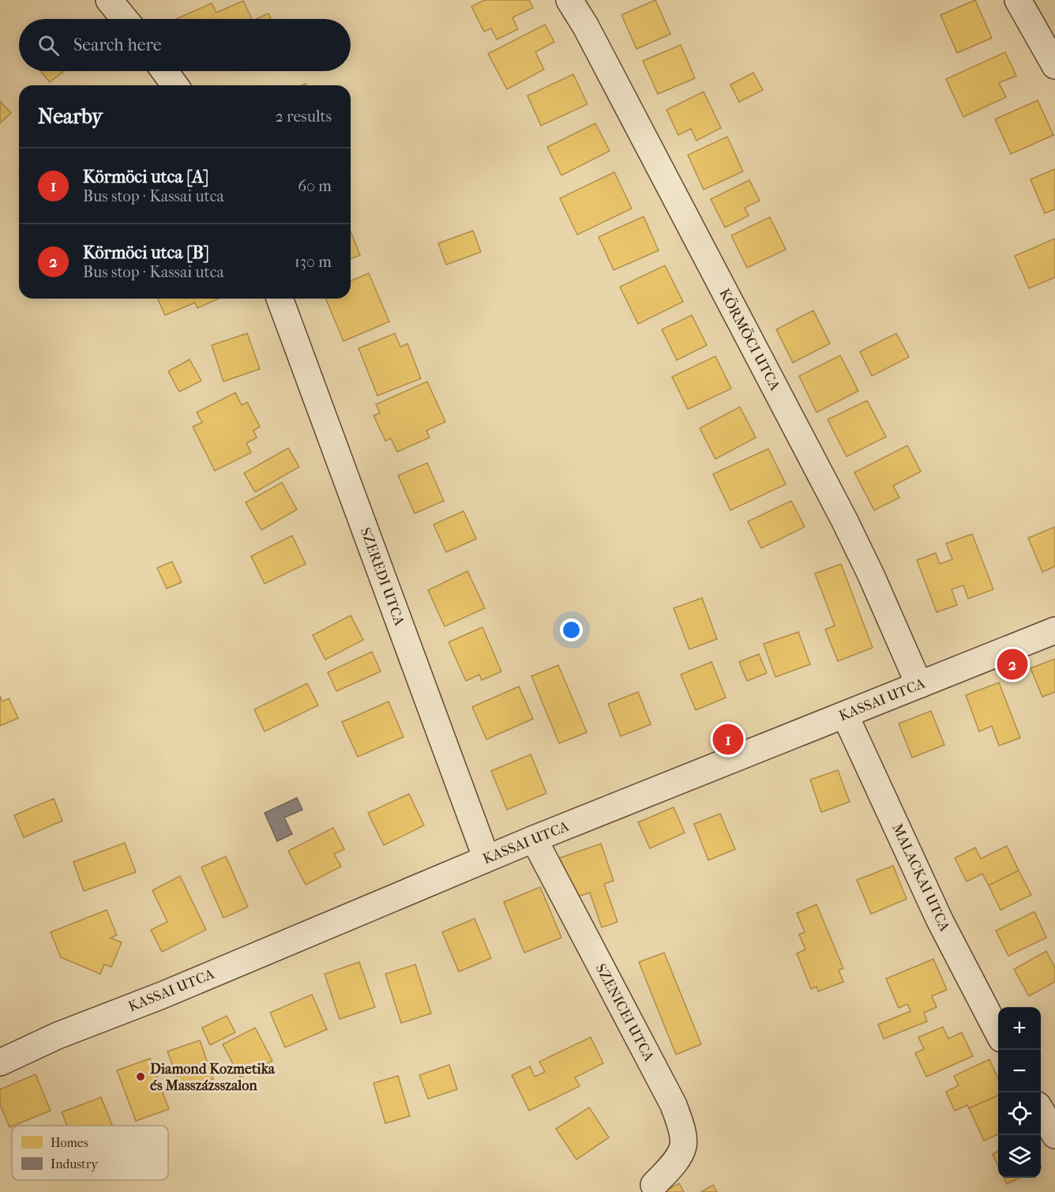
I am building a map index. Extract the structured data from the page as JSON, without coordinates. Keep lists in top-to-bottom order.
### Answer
{
  "streets": {
    "street": [
      "KÖRMÖCI UTCA",
      "SZEREDI UTCA",
      "KASSAI UTCA",
      "MALACKAI UTCA",
      "SZENICEI UTCA"
    ]
  },
  "crossings": [
    ["KÖRMÖCI UTCA", "KASSAI UTCA"],
    ["SZEREDI UTCA", "KASSAI UTCA"],
    ["KASSAI UTCA", "MALACKAI UTCA"],
    ["KASSAI UTCA", "SZENICEI UTCA"]
  ],
  "places": ["Diamond Kozmetika és Masszázsszalon"],
  "legend": ["Homes", "Industry"],
  "page": {
    "search": "Search here",
    "heading": ["Nearby", "2 results"],
    "list": [
      {
        "mark": "1",
        "name": "Körmöci utca [A]",
        "note": "Bus stop · Kassai utca",
        "value": "60 m"
      },
      {
        "mark": "2",
        "name": "Körmöci utca [B]",
        "note": "Bus stop · Kassai utca",
        "value": "130 m"
      }
    ],
    "pins": ["2", "1"],
    "map_buttons": ["+", "−"]
  }
}
